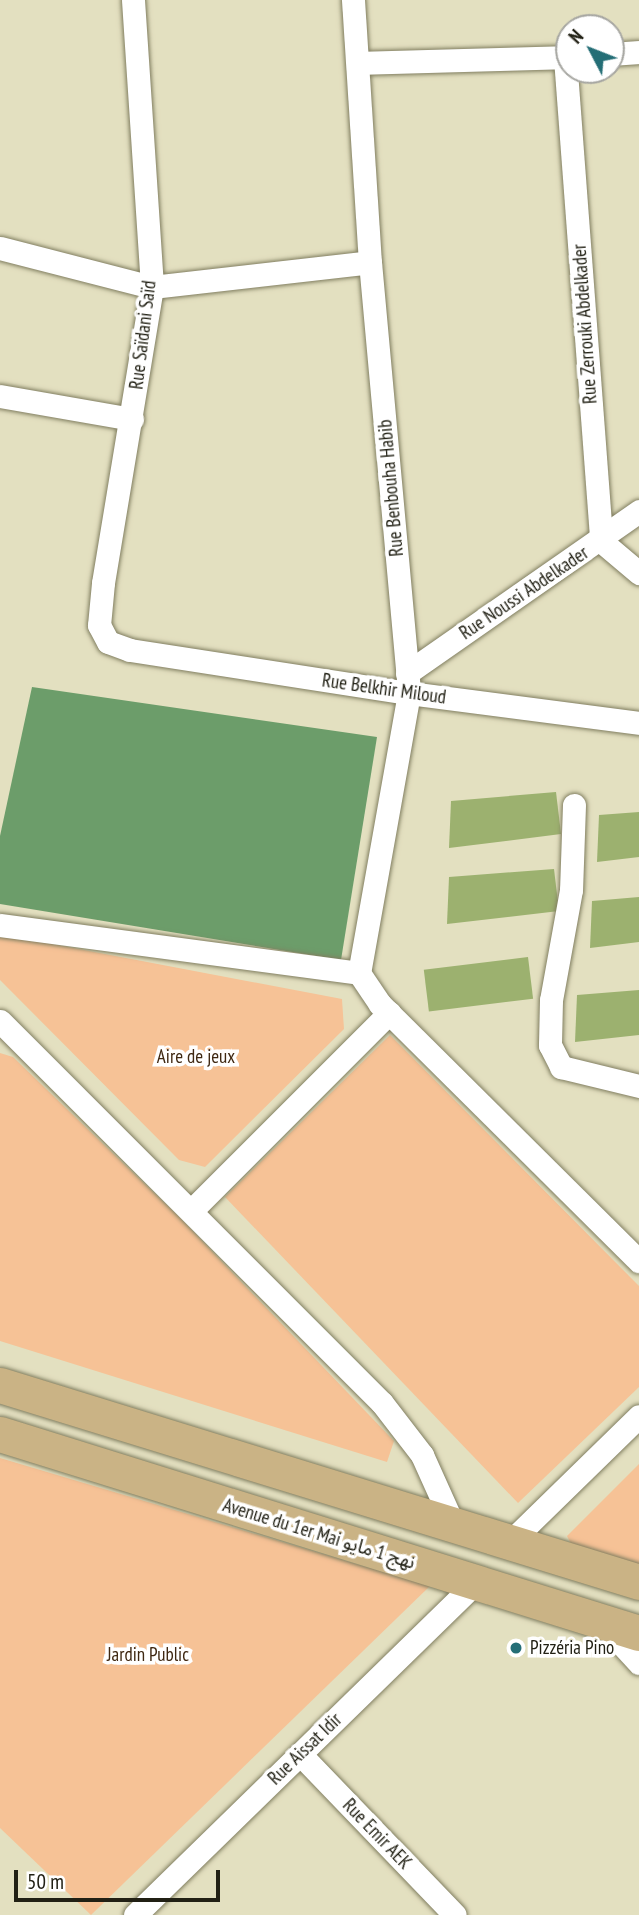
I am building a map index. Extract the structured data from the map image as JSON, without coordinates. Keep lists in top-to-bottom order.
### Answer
{
  "streets": {
    "main road": ["Avenue du 1er Mai نهج 1 مايو"],
    "street": [
      "Rue Zerrouki Abdelkader",
      "Rue Saïdani Saïd",
      "Rue Benbouha Habib",
      "Rue Noussi Abdelkader",
      "Rue Belkhir Miloud",
      "Rue Aissat Idir",
      "Rue Emir AEK"
    ]
  },
  "crossings": [
    ["Rue Zerrouki Abdelkader", "Rue Noussi Abdelkader"],
    ["Rue Saïdani Saïd", "Rue Belkhir Miloud"],
    ["Rue Benbouha Habib", "Rue Noussi Abdelkader"],
    ["Rue Benbouha Habib", "Rue Belkhir Miloud"],
    ["Rue Noussi Abdelkader", "Rue Belkhir Miloud"],
    ["Avenue du 1er Mai نهج 1 مايو", "Rue Aissat Idir"],
    ["Rue Aissat Idir", "Rue Emir AEK"]
  ],
  "parks": ["Aire de jeux", "Jardin Public"],
  "places": ["Pizzéria Pino"],
  "scale_bar": "50 m",
  "north": "top left"
}
